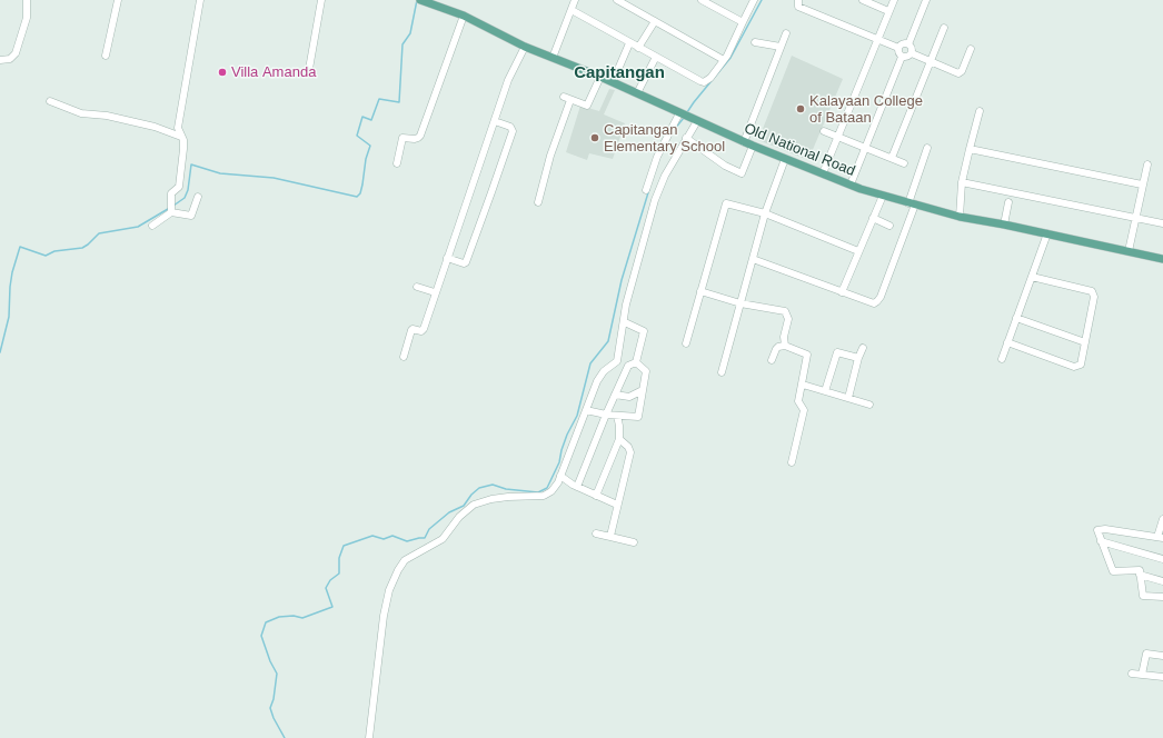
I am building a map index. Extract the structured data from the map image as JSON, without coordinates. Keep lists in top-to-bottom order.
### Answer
{
  "streets": {
    "main road": ["Old National Road"]
  },
  "districts": ["Capitangan"],
  "places": ["Villa Amanda", "Kalayaan College of Bataan", "Capitangan Elementary School"]
}
